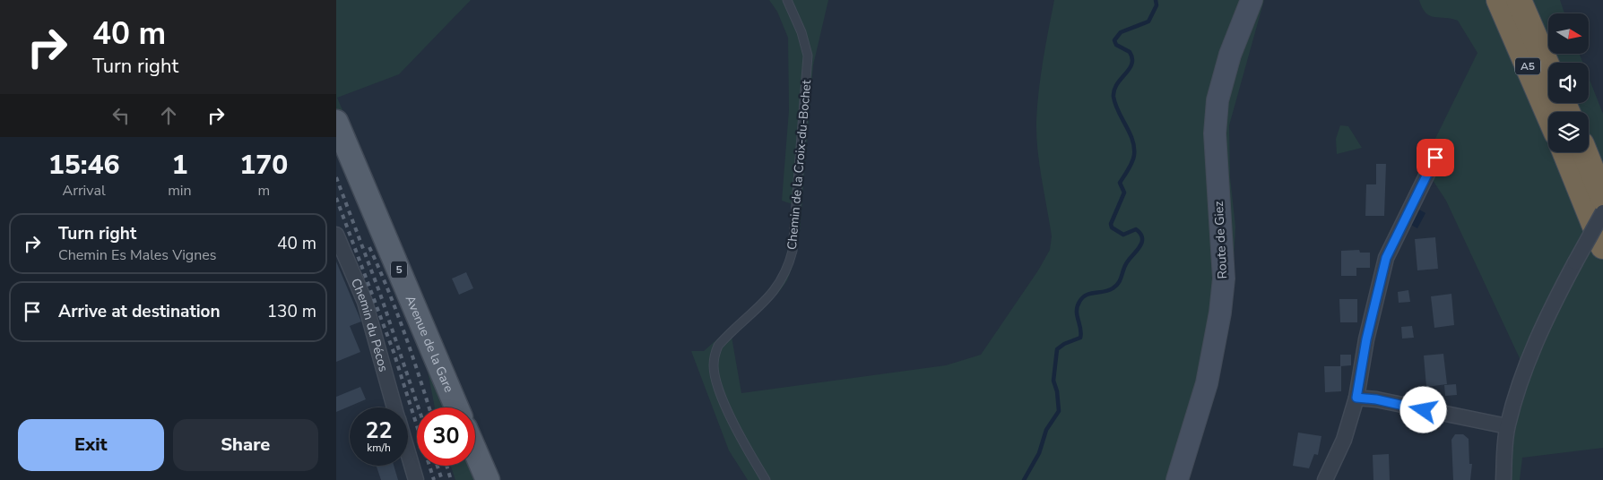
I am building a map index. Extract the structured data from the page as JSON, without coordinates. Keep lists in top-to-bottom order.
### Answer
{
  "streets": {
    "highway": ["A5"],
    "main road": ["5", "Avenue de la Gare"],
    "street": ["Route de Giez", "Chemin du Pécos"],
    "lane": ["Chemin de la Croix-du-Bochet"]
  },
  "north": "right",
  "page": {
    "turn": ["40 m", "Turn right"],
    "eta": [
      "15:46",
      "Arrival",
      "1",
      "min",
      "170",
      "m"
    ],
    "list": [
      {
        "name": "Turn right",
        "note": "Chemin Es Males Vignes",
        "value": "40 m"
      },
      {
        "name": "Arrive at destination",
        "value": "130 m"
      }
    ],
    "speed": "22 km/h",
    "limit": "30",
    "buttons": ["Exit", "Share"]
  }
}
